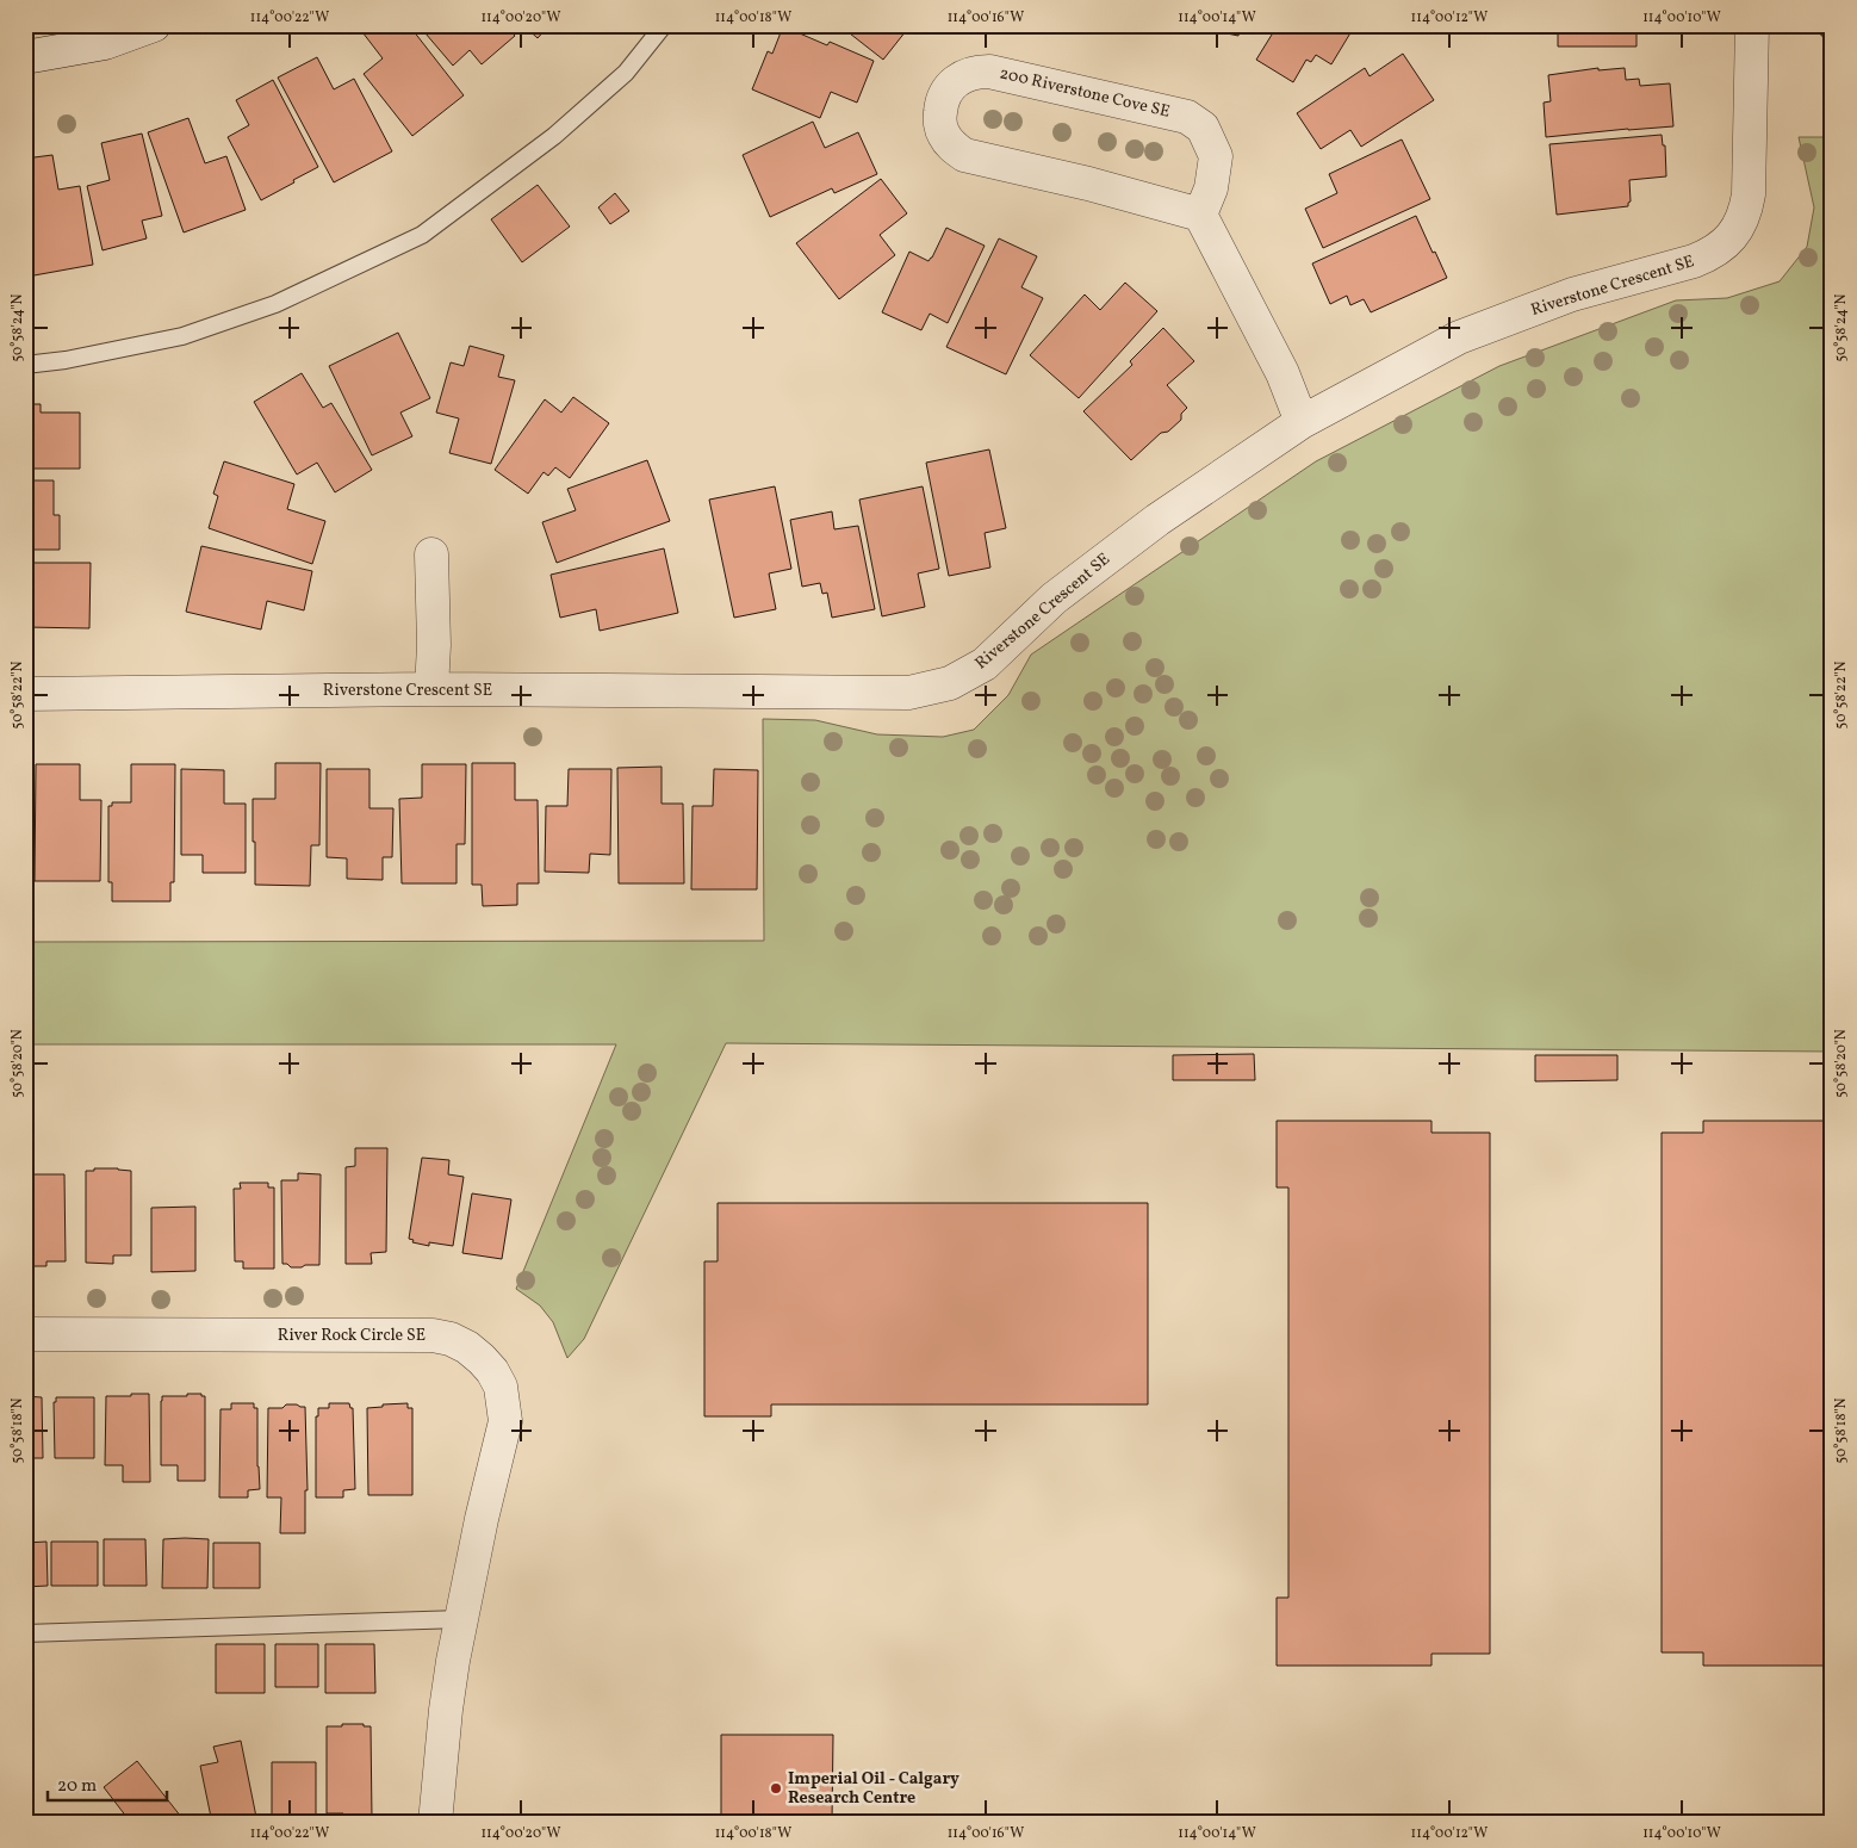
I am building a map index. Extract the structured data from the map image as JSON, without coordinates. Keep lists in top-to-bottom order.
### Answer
{
  "streets": {
    "street": ["200 Riverstone Cove SE", "Riverstone Crescent SE", "River Rock Circle SE"]
  },
  "places": ["Imperial Oil - Calgary Research Centre"],
  "scale_bar": "20 m",
  "coordinates": [
    "114°00'22\"W",
    "114°00'20\"W",
    "114°00'18\"W",
    "114°00'16\"W",
    "114°00'14\"W",
    "114°00'12\"W",
    "114°00'10\"W",
    "50°58'24\"N",
    "50°58'22\"N",
    "50°58'20\"N",
    "50°58'18\"N"
  ]
}
